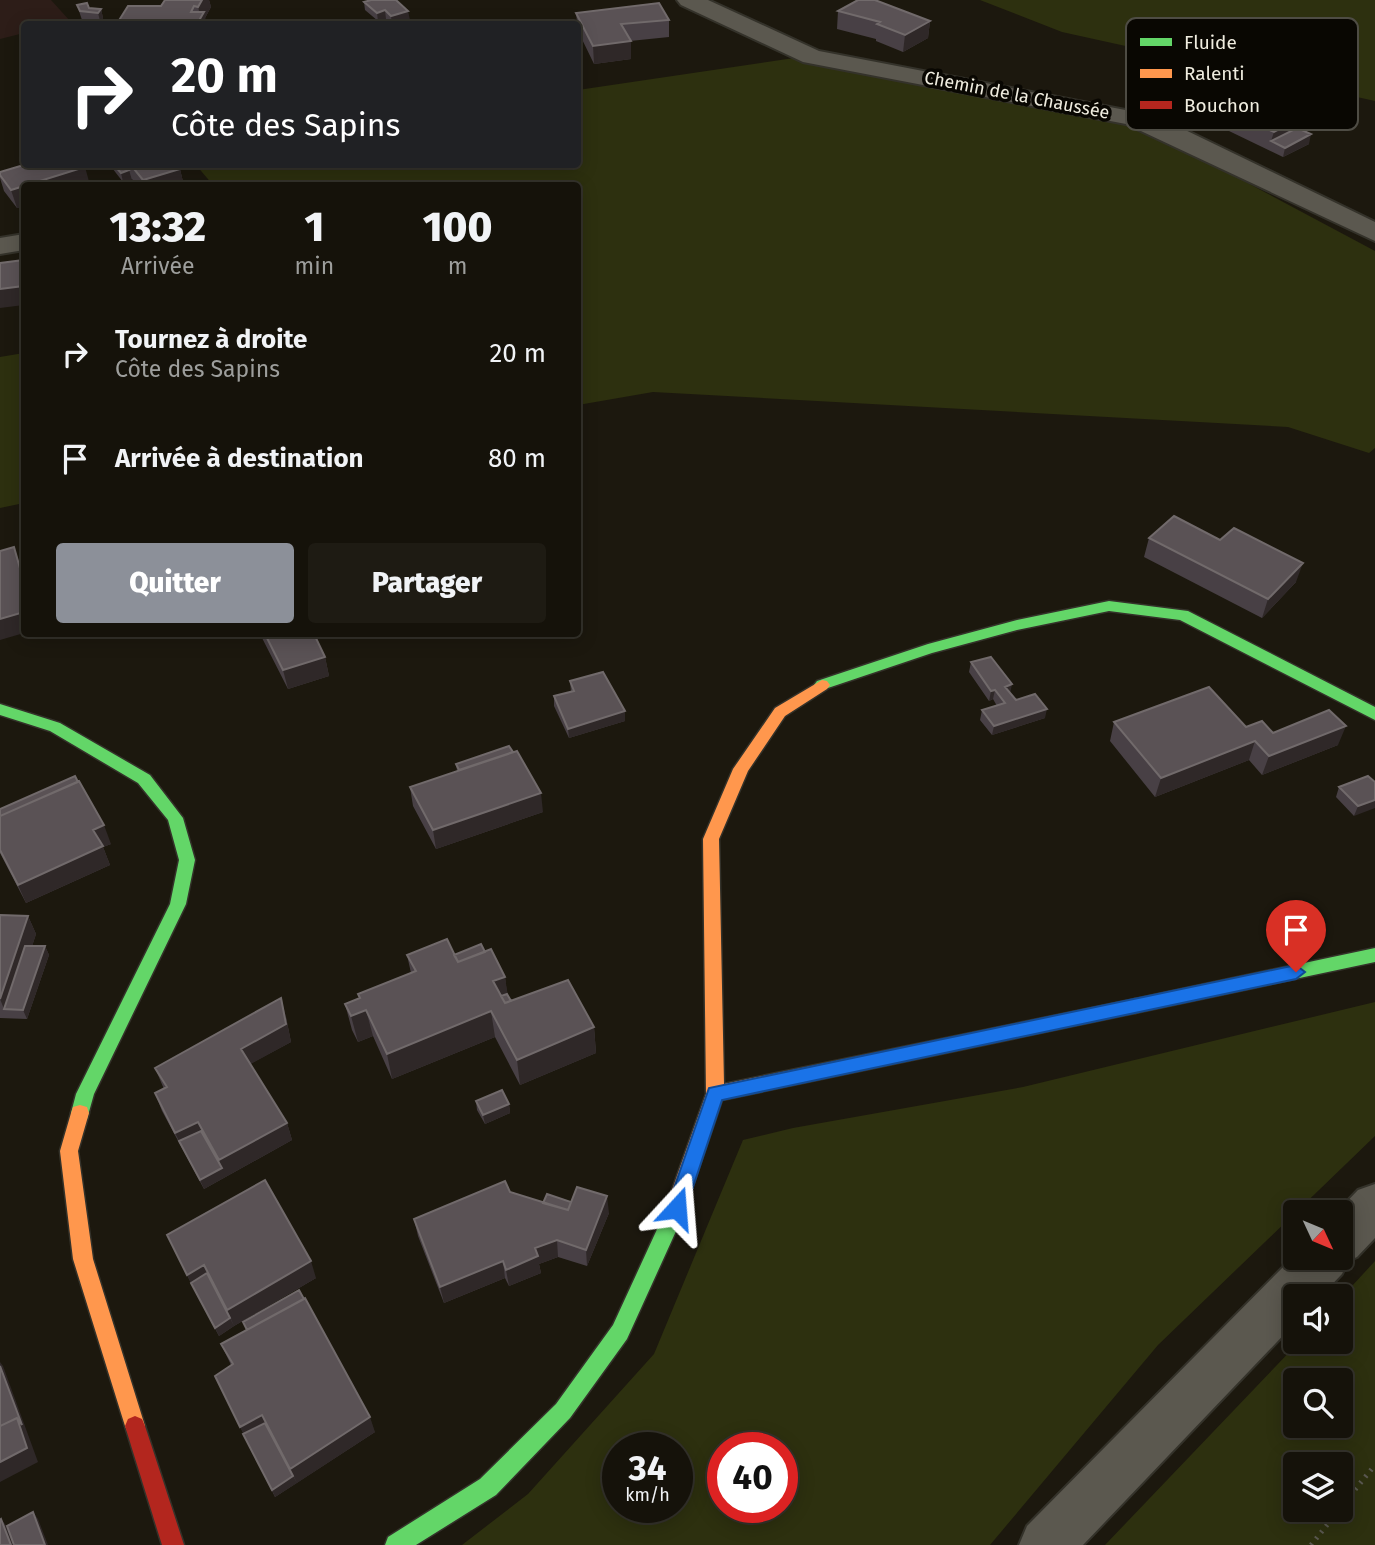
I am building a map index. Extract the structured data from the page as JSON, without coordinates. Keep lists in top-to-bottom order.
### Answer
{
  "streets": {
    "street": ["Chemin de la Chaussée"]
  },
  "legend": ["Fluide", "Ralenti", "Bouchon"],
  "north": "bottom right",
  "page": {
    "turn": ["20 m", "Côte des Sapins"],
    "eta": [
      "13:32",
      "Arrivée",
      "1",
      "min",
      "100",
      "m"
    ],
    "list": [
      {
        "name": "Tournez à droite",
        "note": "Côte des Sapins",
        "value": "20 m"
      },
      {
        "name": "Arrivée à destination",
        "value": "80 m"
      }
    ],
    "buttons": ["Quitter", "Partager"],
    "speed": "34 km/h",
    "limit": "40"
  }
}
